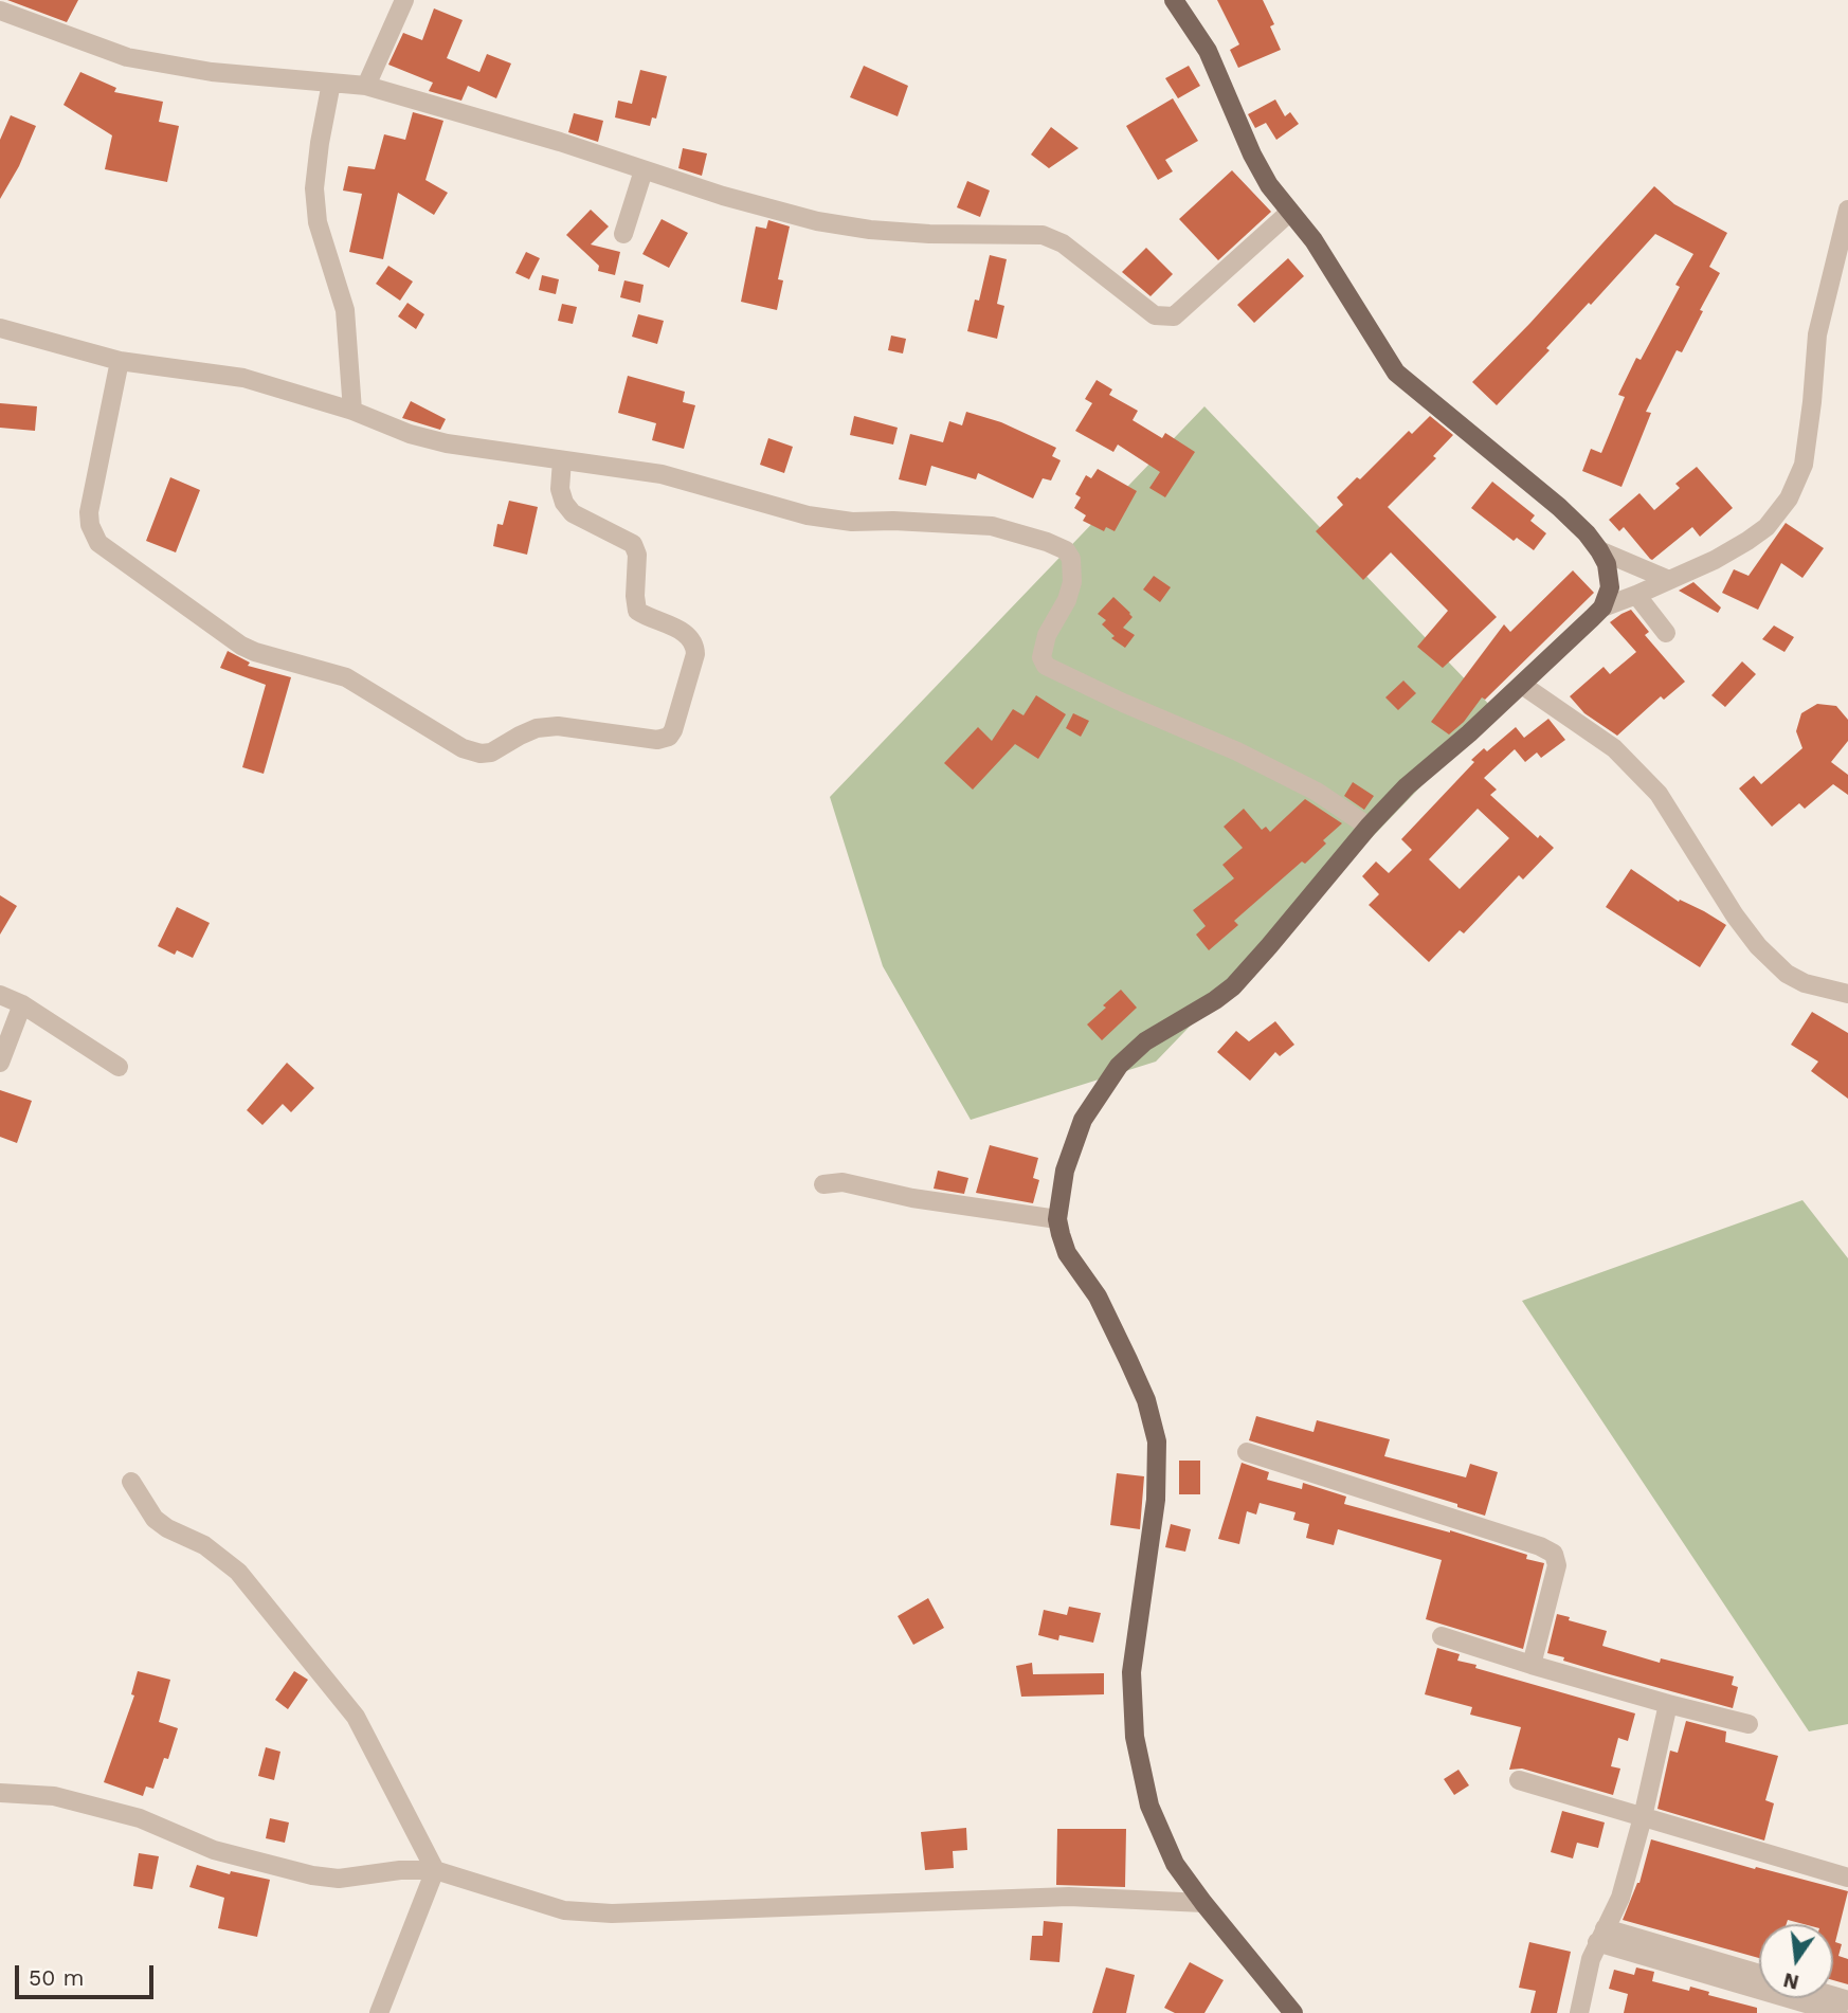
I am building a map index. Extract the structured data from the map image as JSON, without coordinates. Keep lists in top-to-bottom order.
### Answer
{
  "scale_bar": "50 m",
  "north": "bottom"
}
